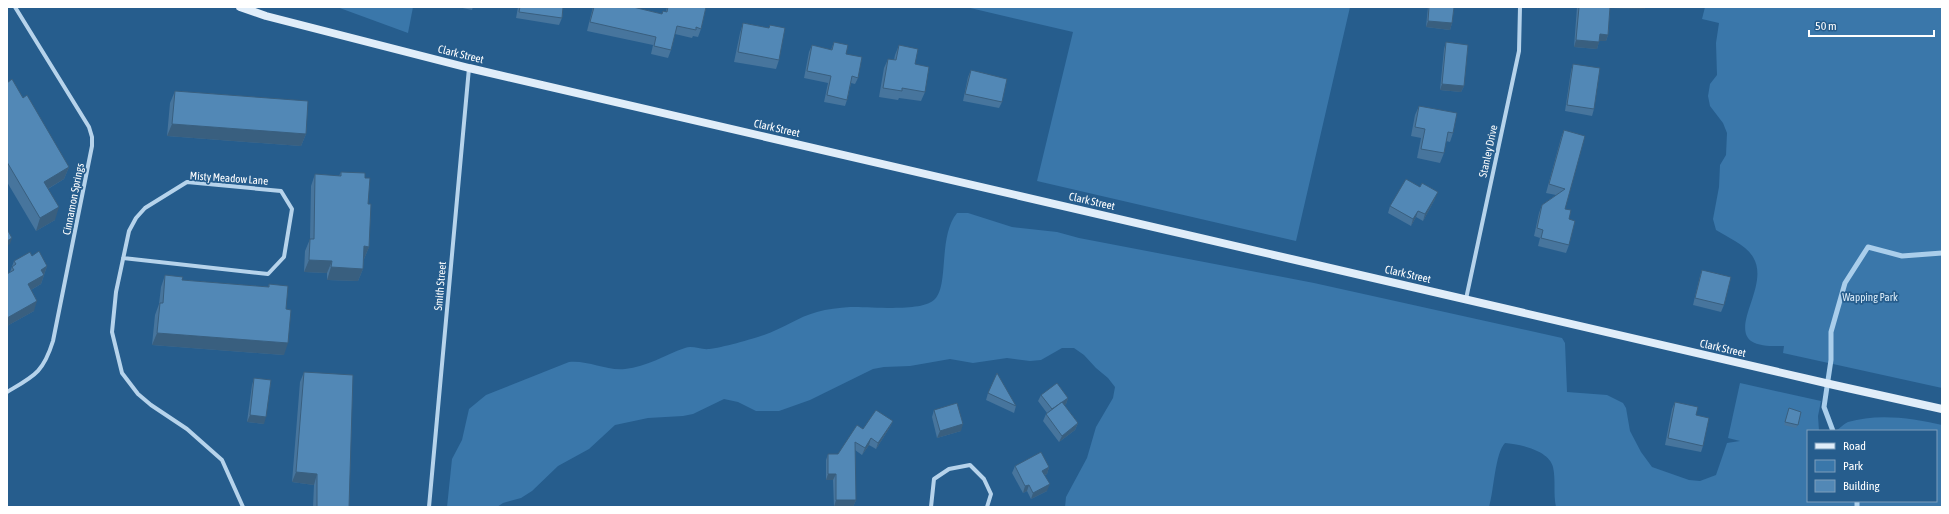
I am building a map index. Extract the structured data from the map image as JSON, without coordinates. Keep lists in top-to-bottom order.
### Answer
{
  "streets": {
    "main road": ["Clark Street"],
    "street": [
      "Stanley Drive",
      "Misty Meadow Lane",
      "Cinnamon Springs",
      "Smith Street"
    ]
  },
  "crossings": [
    ["Clark Street", "Stanley Drive"],
    ["Clark Street", "Smith Street"]
  ],
  "parks": ["Wapping Park"],
  "legend": ["Road", "Park", "Building"],
  "scale_bar": "50 m"
}
